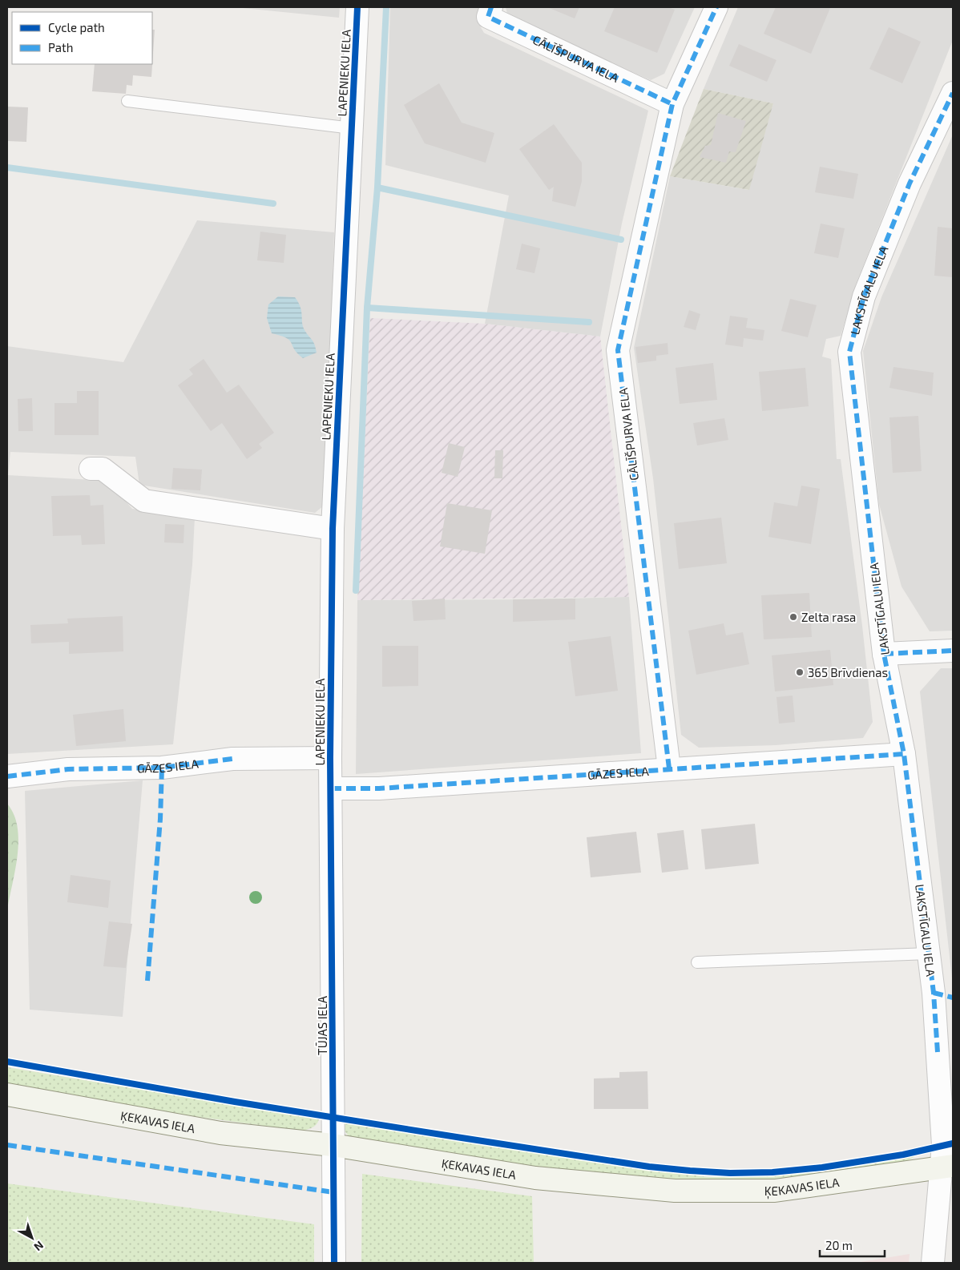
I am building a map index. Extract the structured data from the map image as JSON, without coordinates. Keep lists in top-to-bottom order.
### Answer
{
  "streets": {
    "main road": ["ĶEKAVAS IELA"],
    "street": [
      "CĀLĪŠPURVA IELA",
      "LAPENIEKU IELA",
      "LAKSTĪGALU IELA",
      "GĀZES IELA",
      "TŪJAS IELA"
    ]
  },
  "crossings": [
    ["CĀLĪŠPURVA IELA", "GĀZES IELA"],
    ["LAPENIEKU IELA", "GĀZES IELA"],
    ["LAPENIEKU IELA", "TŪJAS IELA"],
    ["LAKSTĪGALU IELA", "GĀZES IELA"],
    ["LAKSTĪGALU IELA", "ĶEKAVAS IELA"],
    ["GĀZES IELA", "TŪJAS IELA"],
    ["TŪJAS IELA", "ĶEKAVAS IELA"]
  ],
  "places": ["Zelta rasa", "365 Brīvdienas"],
  "legend": ["Cycle path", "Path"],
  "scale_bar": "20 m",
  "north": "bottom right"
}
